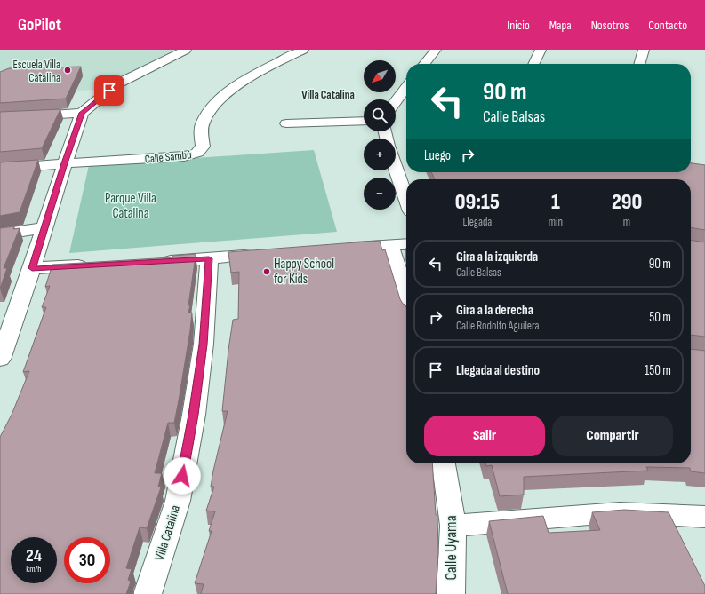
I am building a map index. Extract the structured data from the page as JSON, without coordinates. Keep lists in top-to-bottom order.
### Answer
{
  "streets": {
    "street": ["Calle Sambú", "Villa Catalina", "Calle Uyama"]
  },
  "districts": ["Villa Catalina"],
  "parks": ["Parque Villa Catalina"],
  "places": ["Escuela Villa Catalina", "Happy School for Kids"],
  "north": "bottom left",
  "page": {
    "header": "GoPilot",
    "nav": [
      "Inicio",
      "Mapa",
      "Nosotros",
      "Contacto"
    ],
    "map_buttons": ["+", "−"],
    "turn": ["90 m", "Calle Balsas"],
    "then": "Luego",
    "eta": [
      "09:15",
      "Llegada",
      "1",
      "min",
      "290",
      "m"
    ],
    "list": [
      {
        "name": "Gira a la izquierda",
        "note": "Calle Balsas",
        "value": "90 m"
      },
      {
        "name": "Gira a la derecha",
        "note": "Calle Rodolfo Aguilera",
        "value": "50 m"
      },
      {
        "name": "Llegada al destino",
        "value": "150 m"
      }
    ],
    "buttons": ["Salir", "Compartir"],
    "speed": "24 km/h",
    "limit": "30"
  }
}
